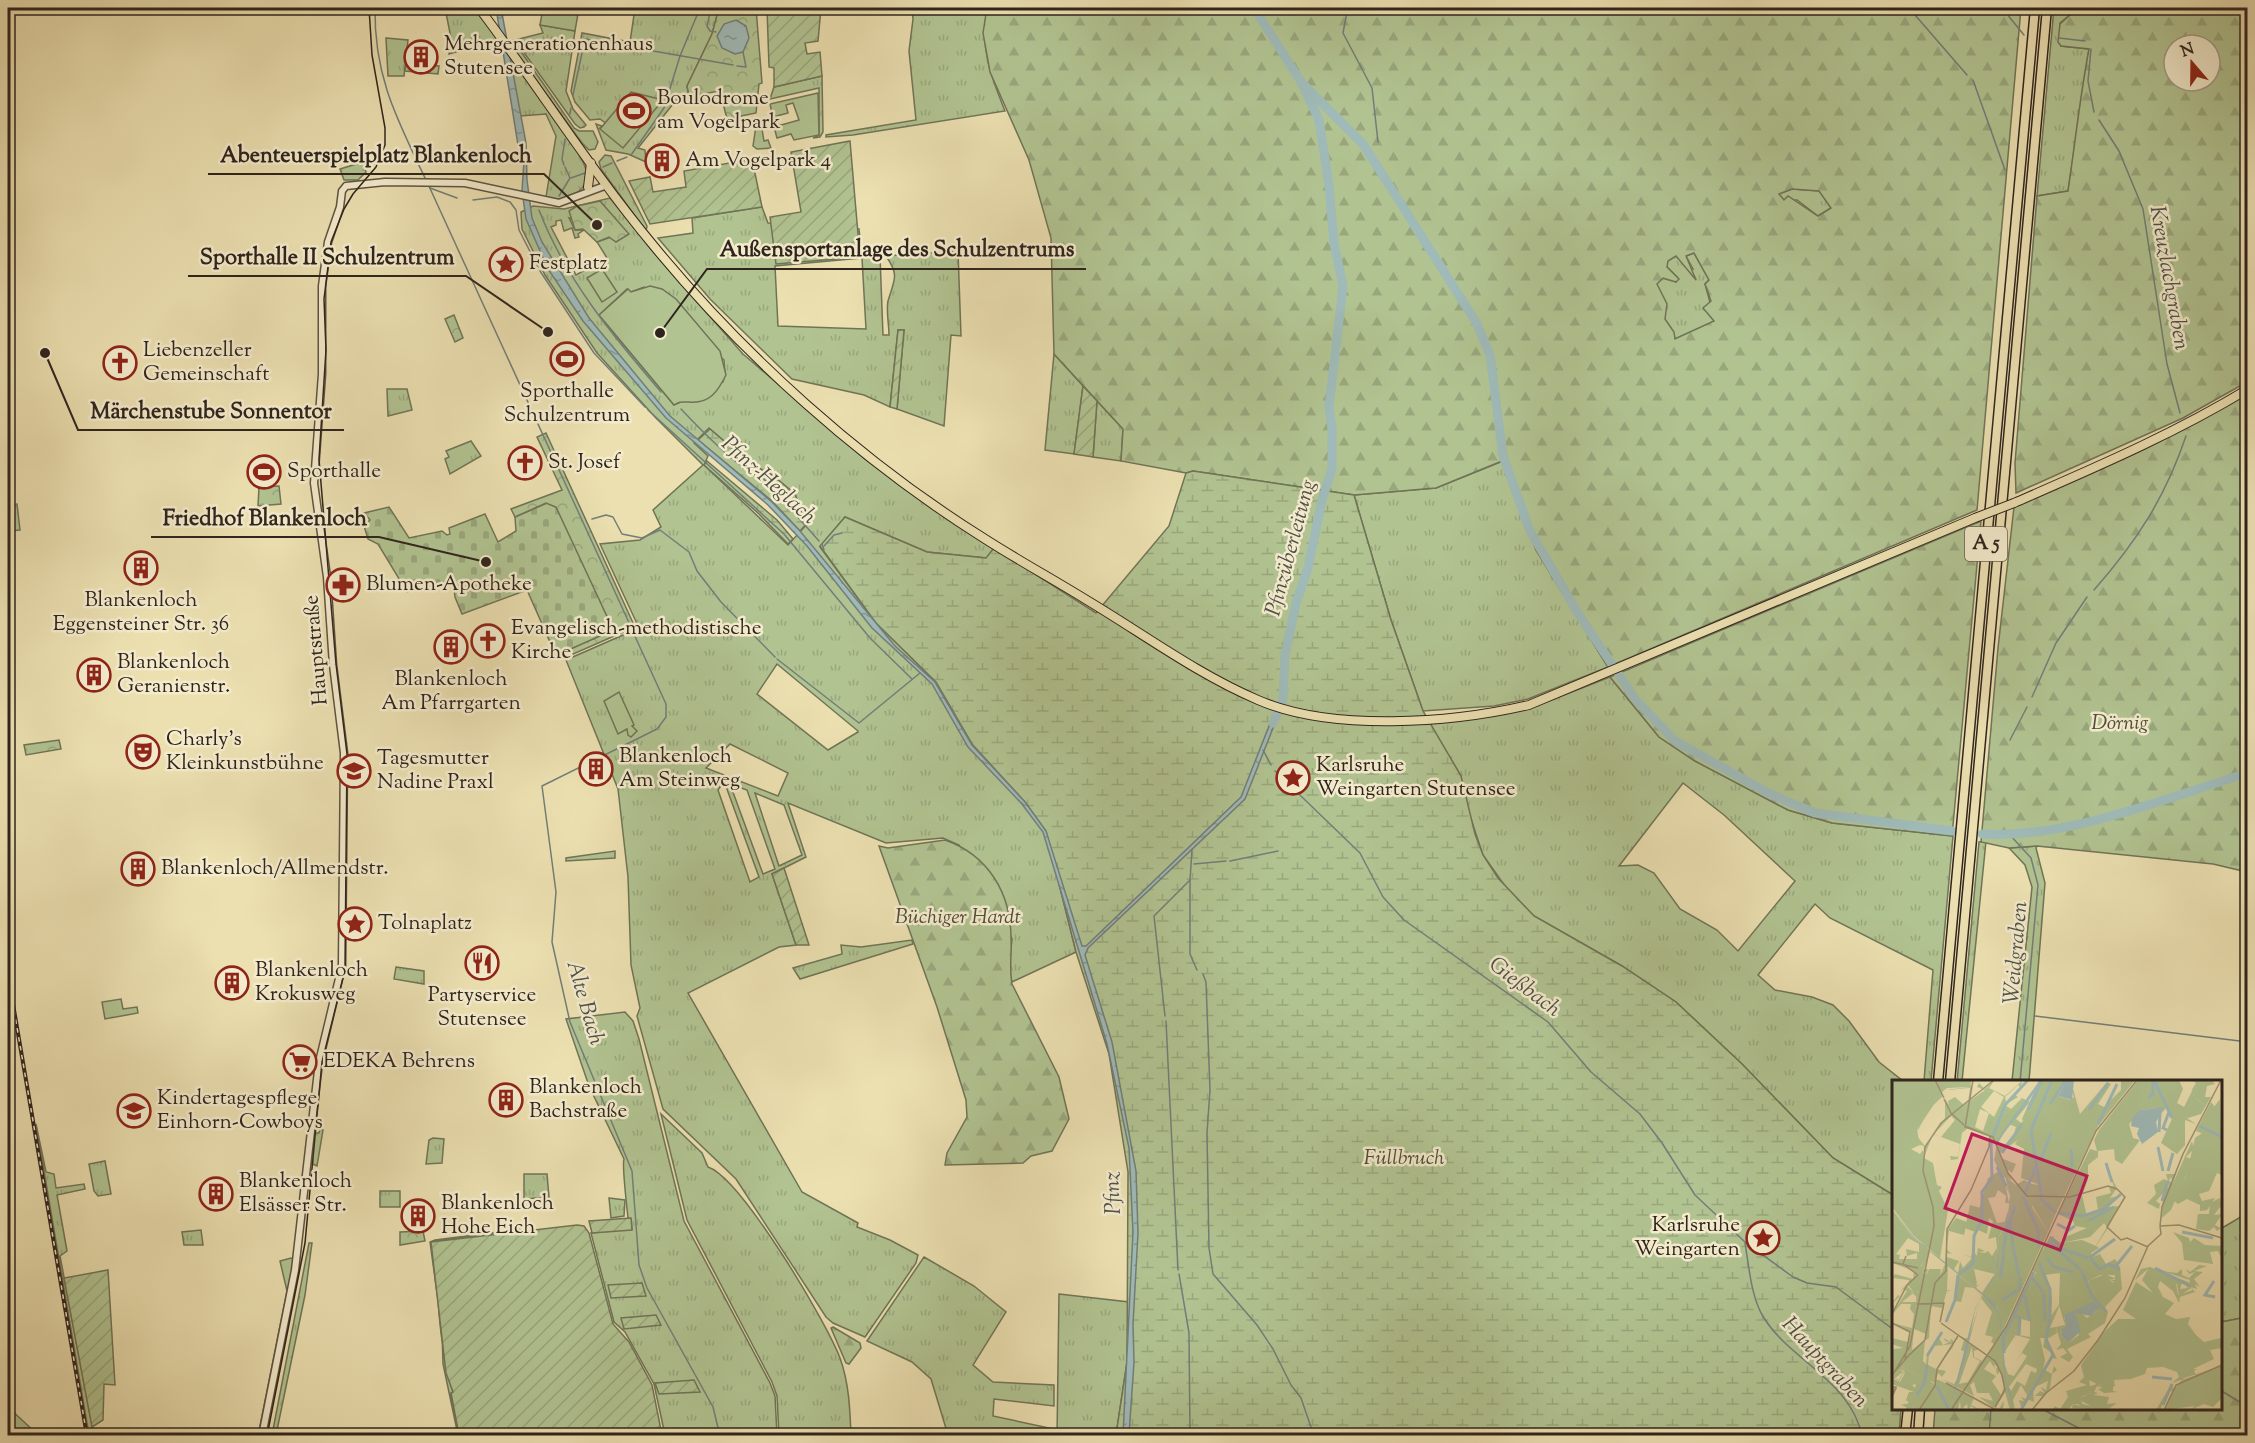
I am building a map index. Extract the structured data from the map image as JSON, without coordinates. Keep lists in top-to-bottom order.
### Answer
{
  "streets": {
    "highway": ["A 5"],
    "street": ["Hauptstraße"]
  },
  "water": [
    "Kreuzlachgraben",
    "Pfinz-Heglach",
    "Pfinzüberleitung",
    "Weidgraben",
    "Gießbach",
    "Alte Bach",
    "Pfinz",
    "Hauptgraben"
  ],
  "parks": ["Dörnig", "Büchiger Hardt", "Füllbruch"],
  "places": {
    "building": [
      "Mehrgenerationenhaus Stutensee",
      "Am Vogelpark 4",
      "Blankenloch Eggensteiner Str. 36",
      "Blankenloch Am Pfarrgarten",
      "Blankenloch Geranienstr.",
      "Blankenloch Am Steinweg",
      "Blankenloch/Allmendstr.",
      "Blankenloch Krokusweg",
      "Blankenloch Bachstraße",
      "Blankenloch Elsässer Str.",
      "Blankenloch Hohe Eich"
    ],
    "sports": ["Boulodrome am Vogelpark", "Sporthalle Schulzentrum", "Sporthalle"],
    "other": [
      "Abenteuerspielplatz Blankenloch",
      "Sporthalle II Schulzentrum",
      "Außensportanlage des Schulzentrums",
      "Märchenstube Sonnentor",
      "Friedhof Blankenloch"
    ],
    "place": [
      "Festplatz",
      "Karlsruhe Weingarten Stutensee",
      "Tolnaplatz",
      "Karlsruhe Weingarten"
    ],
    "church": ["Liebenzeller Gemeinschaft", "St. Josef", "Evangelisch-methodistische Kirche"],
    "pharmacy": ["Blumen-Apotheke"],
    "theatre": ["Charly's Kleinkunstbühne"],
    "school or university": ["Tagesmutter Nadine Praxl", "Kindertagespflege Einhorn-Cowboys"],
    "restaurant": ["Partyservice Stutensee"],
    "supermarket": ["EDEKA Behrens"]
  },
  "north": "top"
}
